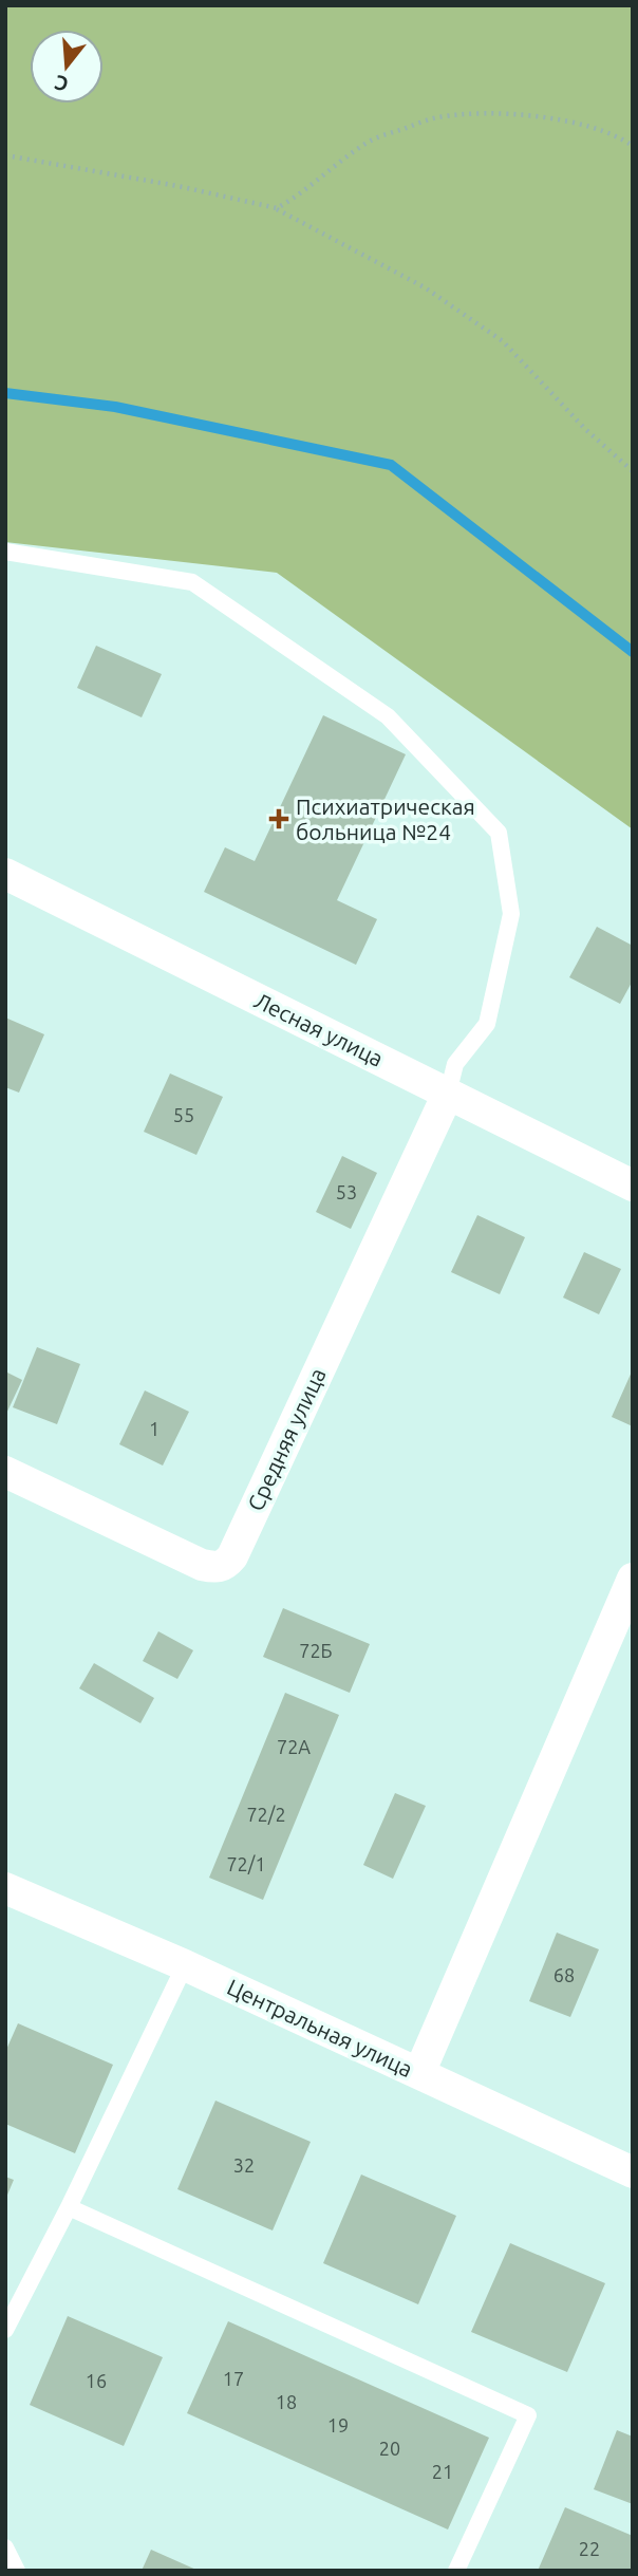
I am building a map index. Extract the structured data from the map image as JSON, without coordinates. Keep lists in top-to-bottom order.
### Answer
{
  "streets": {
    "street": ["Лесная улица", "Средняя улица", "Центральная улица"]
  },
  "crossings": [
    ["Лесная улица", "Средняя улица"]
  ],
  "places": {
    "health": ["Психиатрическая больница №24"]
  },
  "house_numbers": [
    "55",
    "53",
    "1",
    "72Б",
    "72А",
    "72/2",
    "72/1",
    "68",
    "32",
    "17",
    "16",
    "18",
    "19",
    "20",
    "21",
    "22"
  ],
  "north": "bottom"
}
